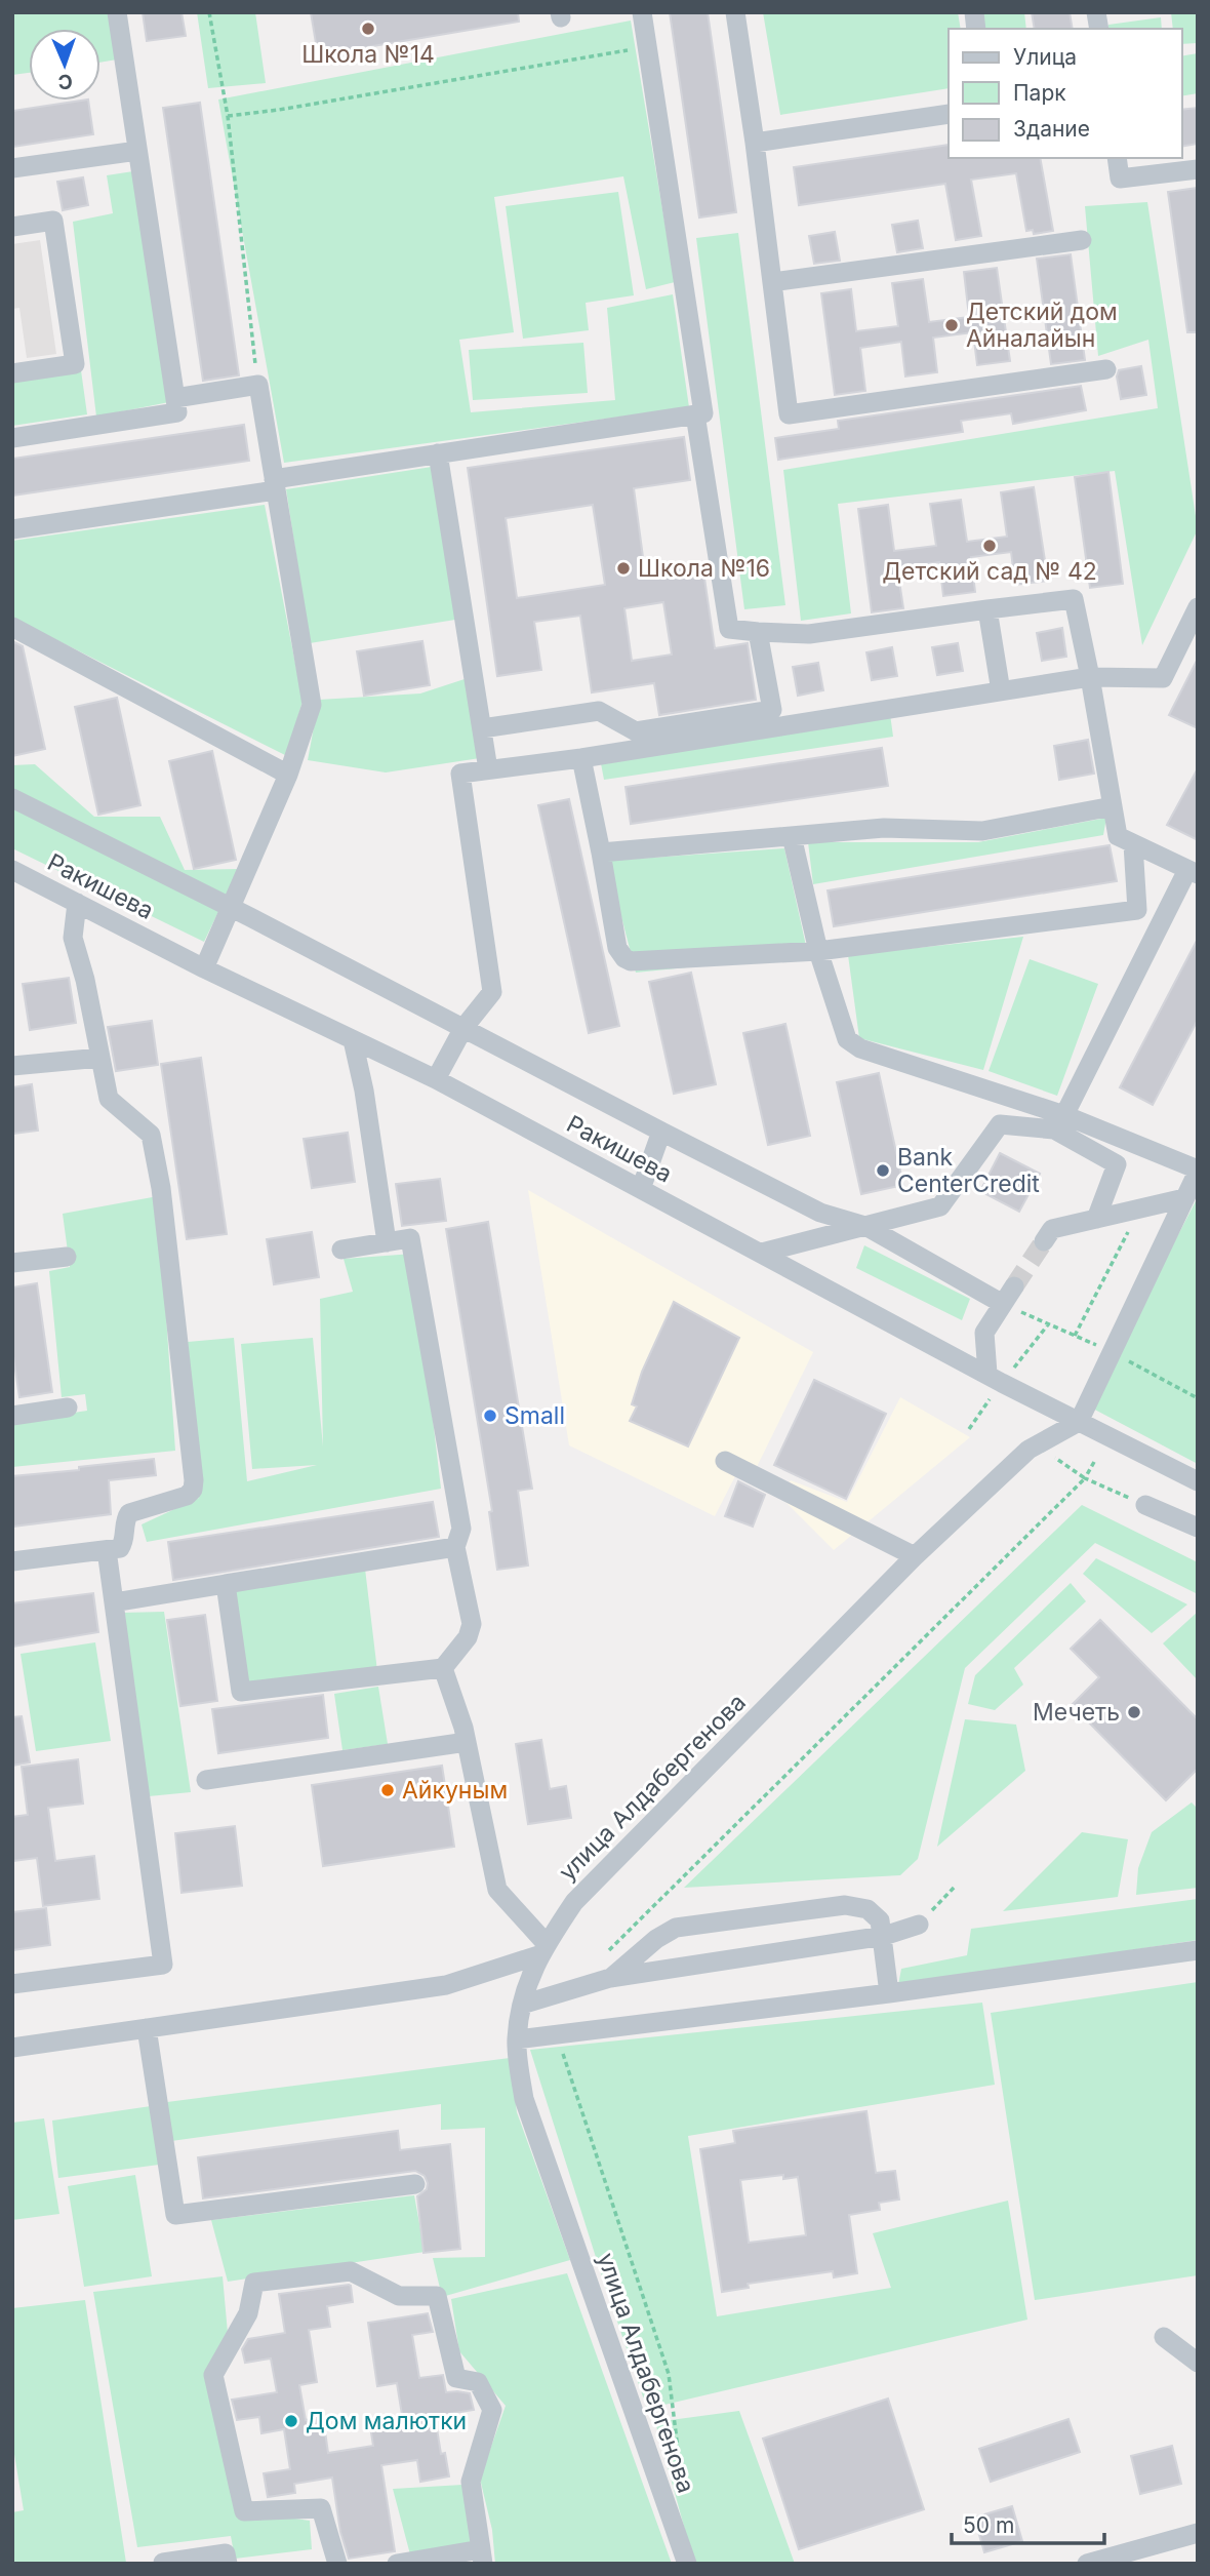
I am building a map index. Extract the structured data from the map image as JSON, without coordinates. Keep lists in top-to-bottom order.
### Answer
{
  "streets": {
    "street": ["Ракишева", "улица Алдабергенова"]
  },
  "crossings": [
    ["Ракишева", "улица Алдабергенова"]
  ],
  "places": [
    "Школа №14",
    "Детский дом Айналайын",
    "Детский сад № 42",
    "Школа №16",
    "Bank CenterCredit",
    "Small",
    "Мечеть",
    "Айкуным",
    "Дом малютки"
  ],
  "legend": ["Улица", "Парк", "Здание"],
  "scale_bar": "50 m",
  "north": "bottom"
}
